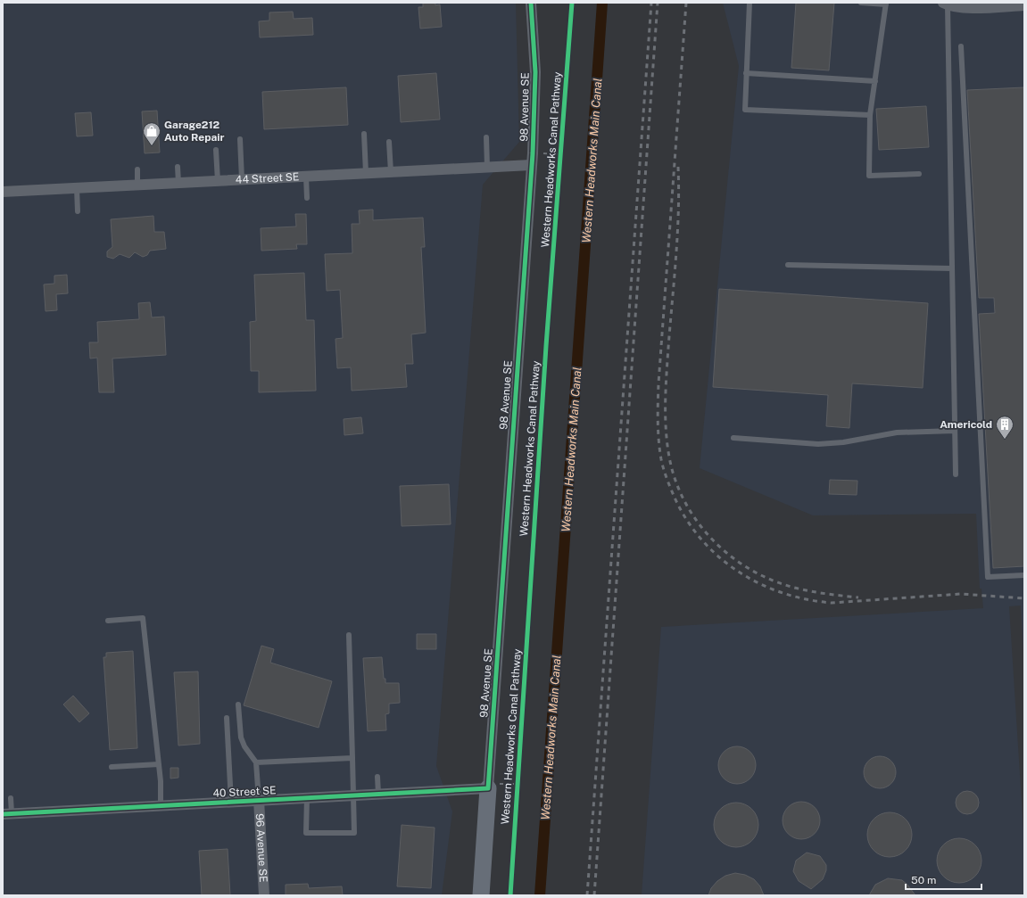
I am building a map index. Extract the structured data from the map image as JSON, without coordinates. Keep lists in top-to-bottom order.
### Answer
{
  "streets": {
    "street": [
      "98 Avenue SE",
      "44 Street SE",
      "40 Street SE",
      "96 Avenue SE"
    ],
    "cycle path": ["Western Headworks Canal Pathway"]
  },
  "crossings": [
    ["98 Avenue SE", "44 Street SE"],
    ["98 Avenue SE", "40 Street SE"],
    ["40 Street SE", "96 Avenue SE"]
  ],
  "water": ["Western Headworks Main Canal"],
  "places": {
    "shop": ["Garage212 Auto Repair"],
    "building": ["Americold"]
  },
  "scale_bar": "50 m"
}
